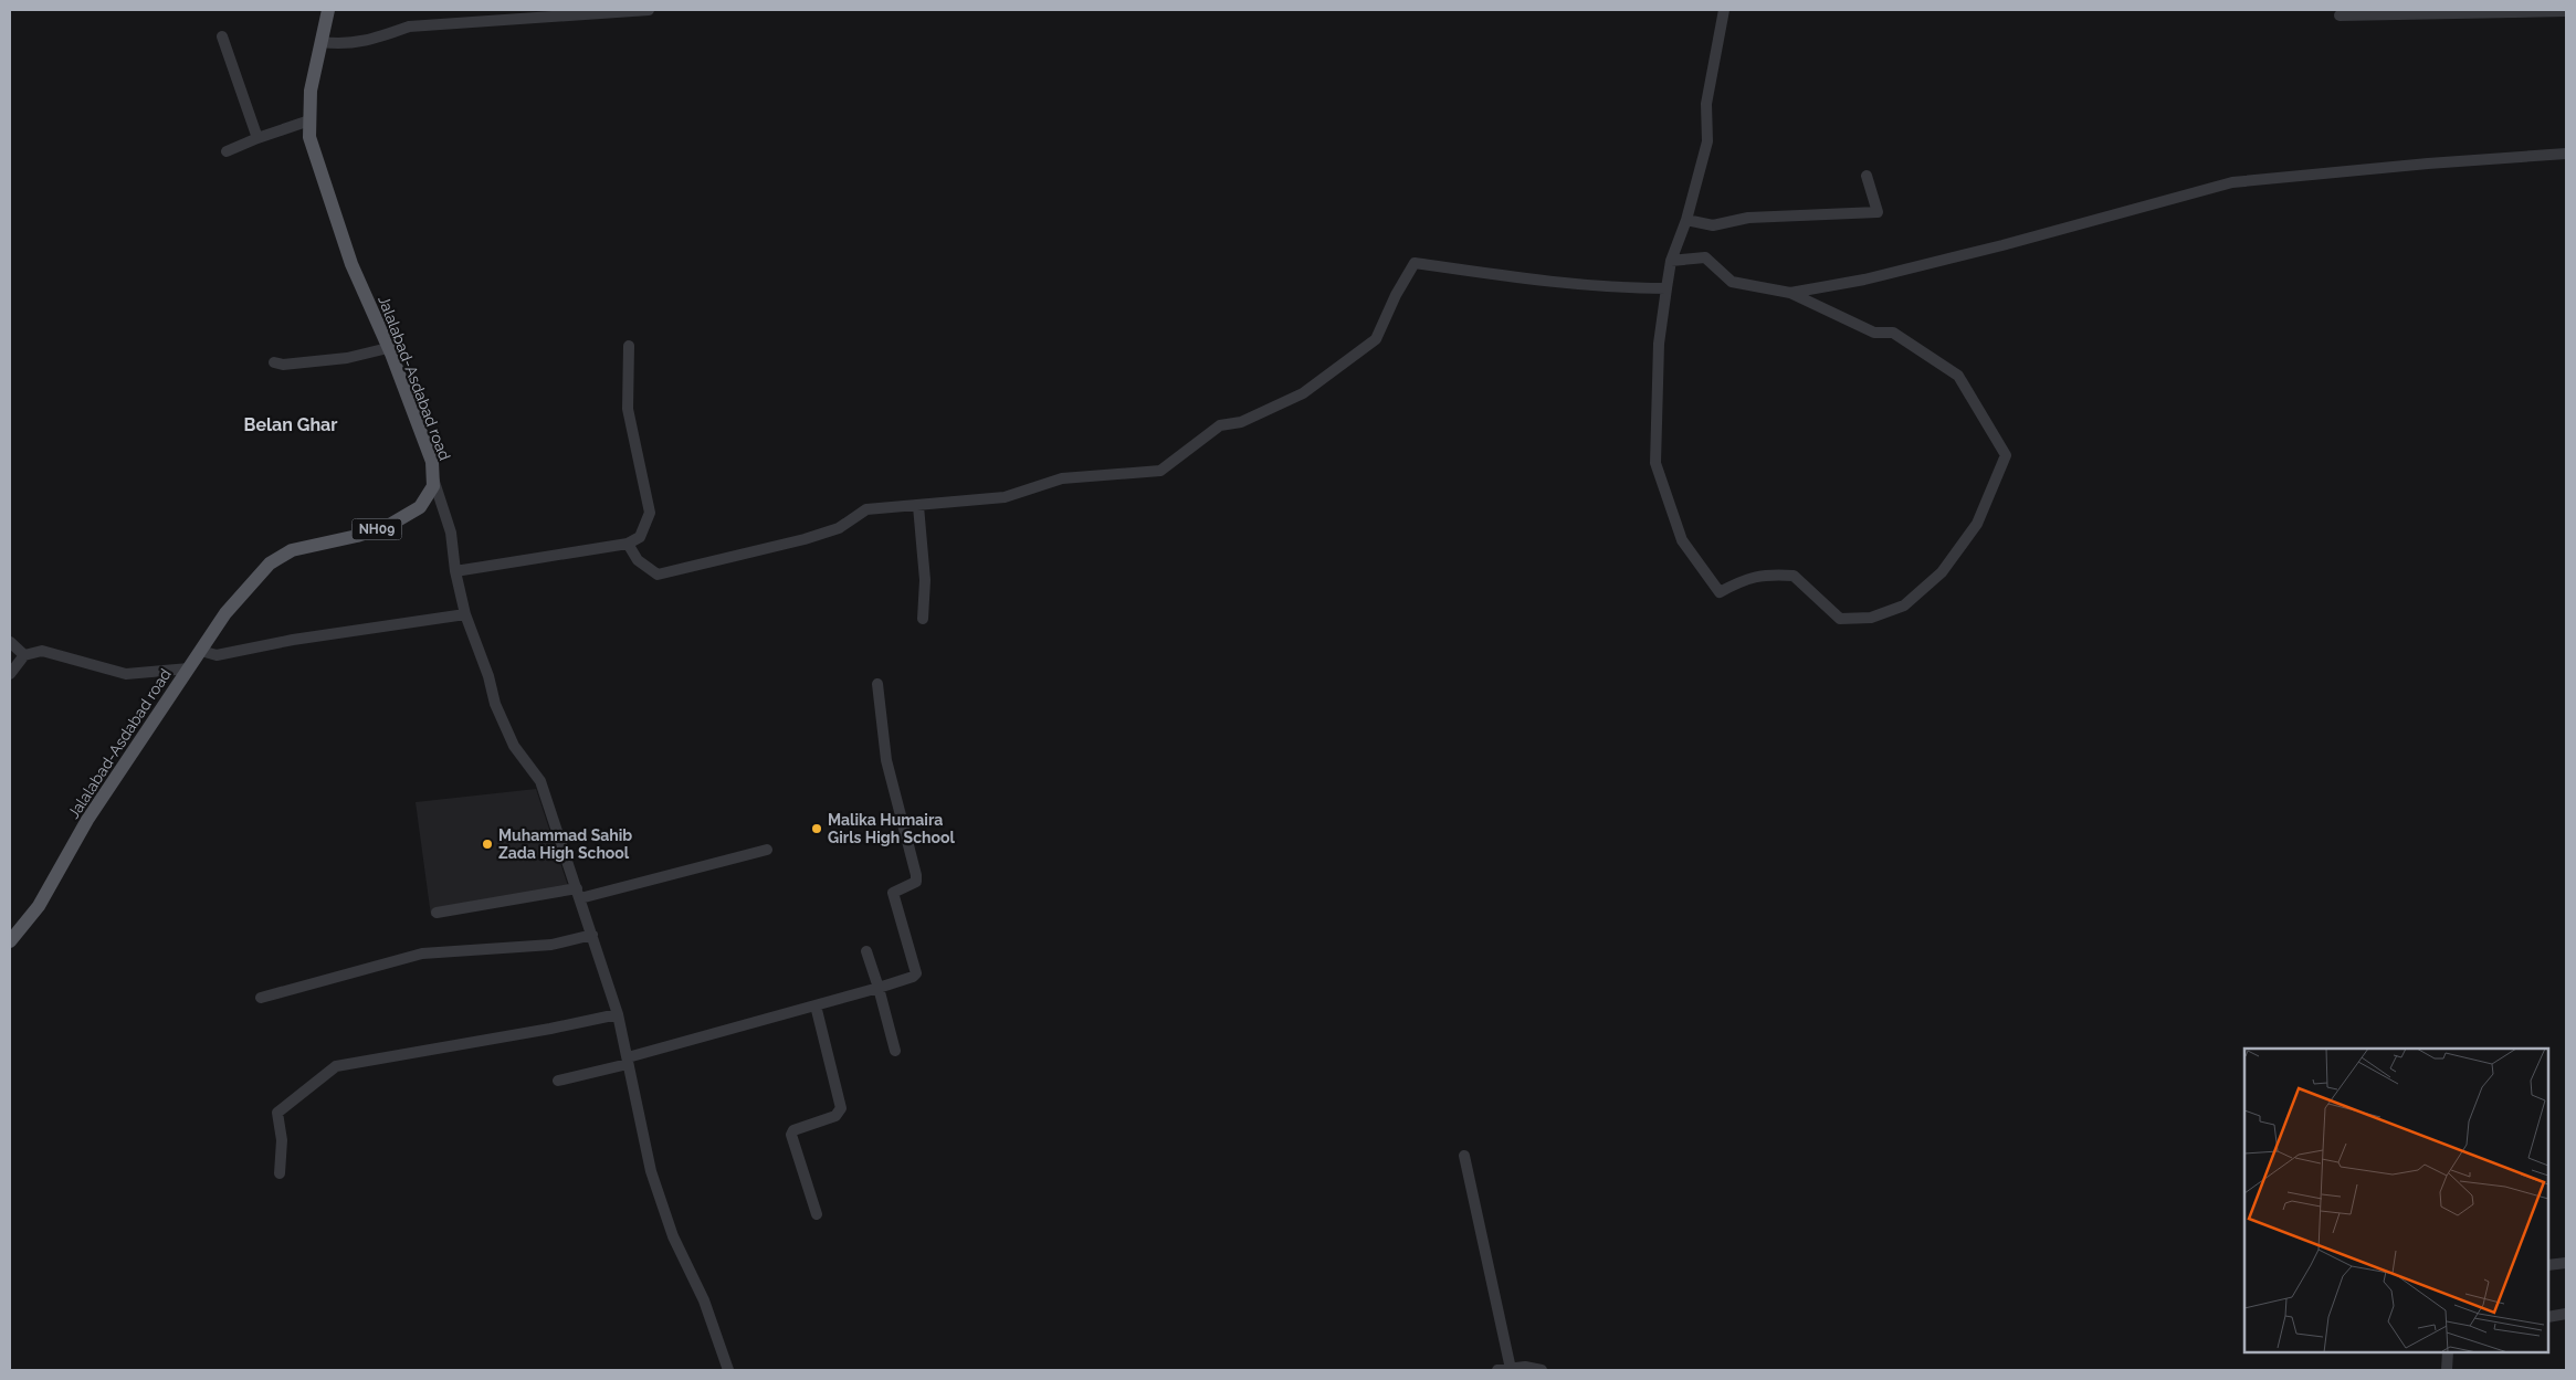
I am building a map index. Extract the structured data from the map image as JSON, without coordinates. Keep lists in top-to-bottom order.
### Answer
{
  "streets": {
    "main road": ["Jalalabad-Asdabad road", "NH09"]
  },
  "districts": ["Belan Ghar"],
  "places": ["Malika Humaira Girls High School", "Muhammad Sahib Zada High School"]
}
